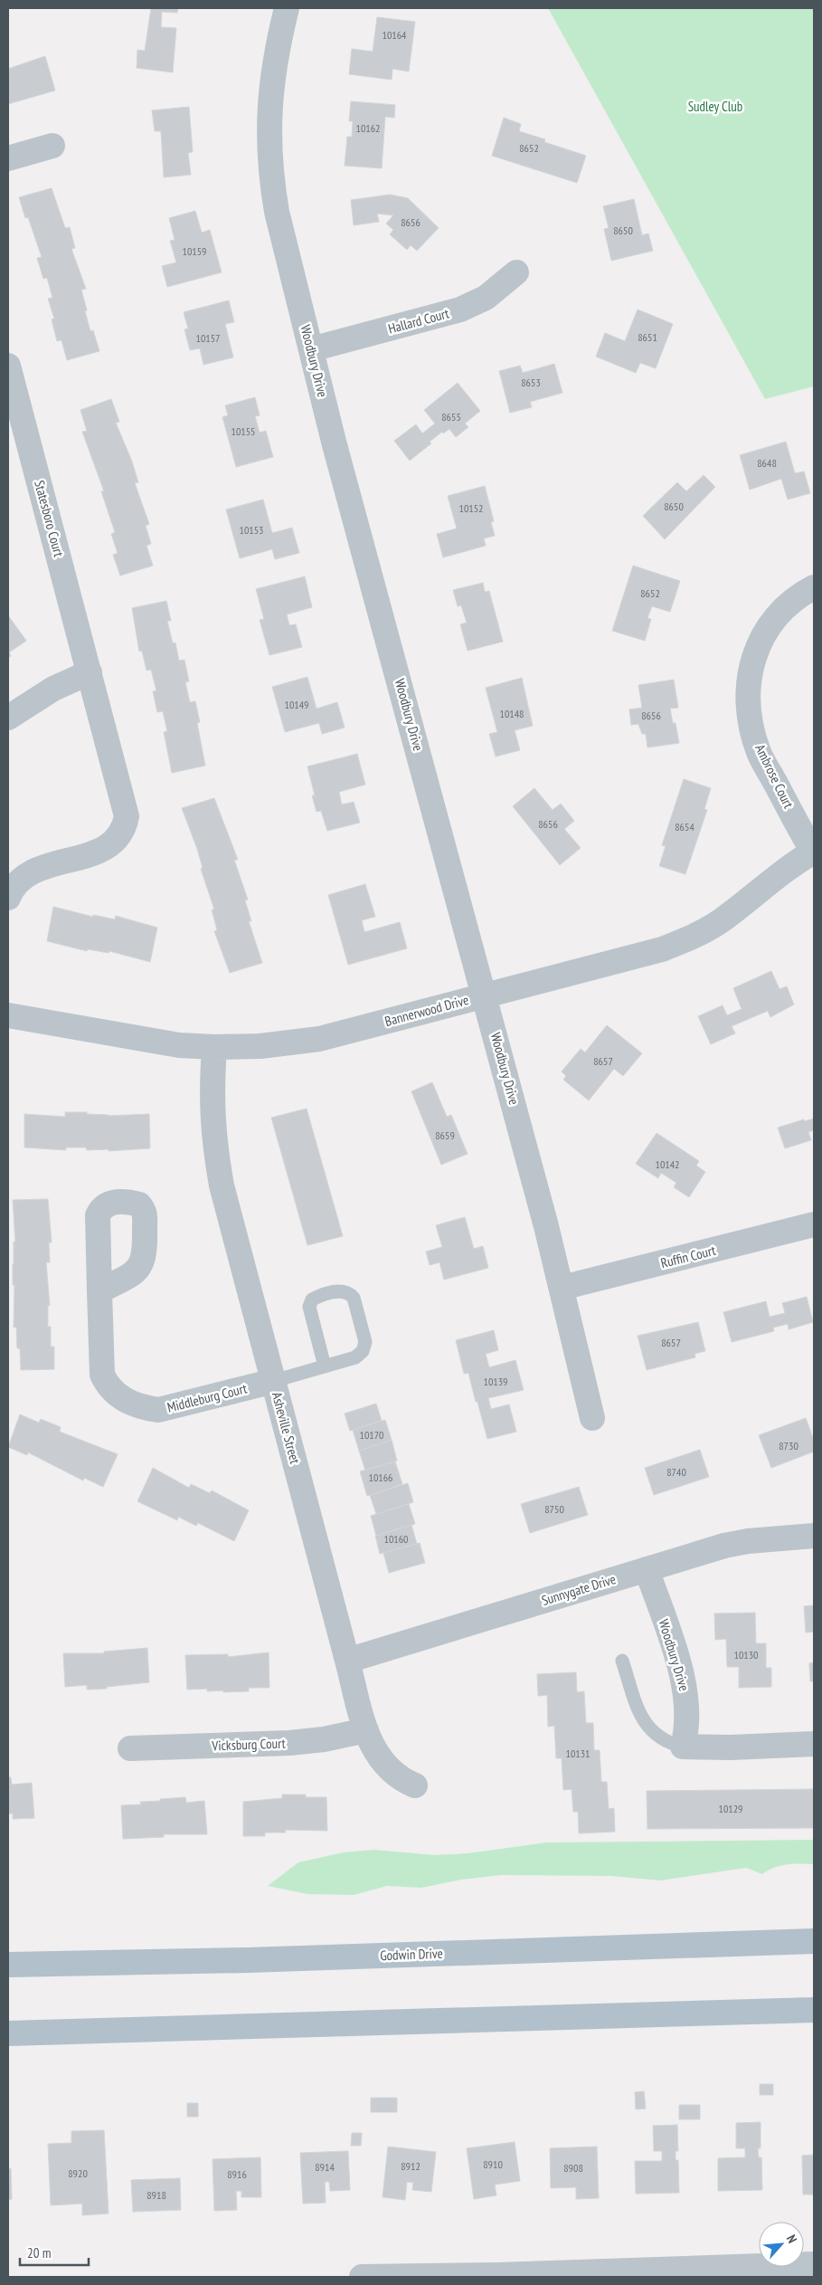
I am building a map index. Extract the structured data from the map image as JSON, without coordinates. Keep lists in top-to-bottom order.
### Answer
{
  "streets": {
    "main road": ["Godwin Drive"],
    "street": [
      "Hallard Court",
      "Woodbury Drive",
      "Statesboro Court",
      "Ambrose Court",
      "Bannerwood Drive",
      "Ruffin Court",
      "Middleburg Court",
      "Asheville Street",
      "Sunnygate Drive",
      "Vicksburg Court"
    ]
  },
  "crossings": [
    ["Hallard Court", "Woodbury Drive"],
    ["Woodbury Drive", "Bannerwood Drive"],
    ["Woodbury Drive", "Ruffin Court"],
    ["Woodbury Drive", "Sunnygate Drive"],
    ["Ambrose Court", "Bannerwood Drive"],
    ["Bannerwood Drive", "Asheville Street"],
    ["Middleburg Court", "Asheville Street"],
    ["Asheville Street", "Sunnygate Drive"],
    ["Asheville Street", "Vicksburg Court"]
  ],
  "parks": ["Sudley Club"],
  "house_numbers": [
    "10164",
    "10162",
    "8652",
    "8656",
    "8650",
    "10159",
    "8651",
    "10157",
    "8653",
    "8655",
    "10155",
    "8648",
    "8650",
    "10152",
    "10153",
    "8652",
    "10149",
    "10148",
    "8656",
    "8656",
    "8654",
    "8657",
    "8659",
    "10142",
    "8657",
    "10139",
    "10170",
    "8730",
    "8740",
    "10166",
    "8750",
    "10160",
    "10130",
    "10131",
    "10129",
    "8910",
    "8912",
    "8914",
    "8908",
    "8920",
    "8916",
    "8918"
  ],
  "scale_bar": "20 m",
  "north": "top right"
}
